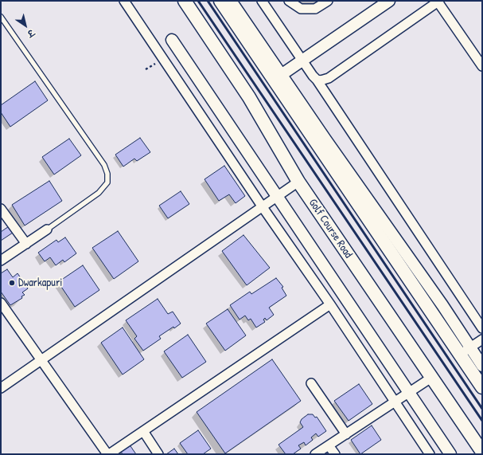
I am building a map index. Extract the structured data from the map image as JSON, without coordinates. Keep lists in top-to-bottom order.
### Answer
{
  "streets": {
    "main road": ["Golf Course Road"]
  },
  "places": ["Dwarkapuri"],
  "north": "bottom right"
}
